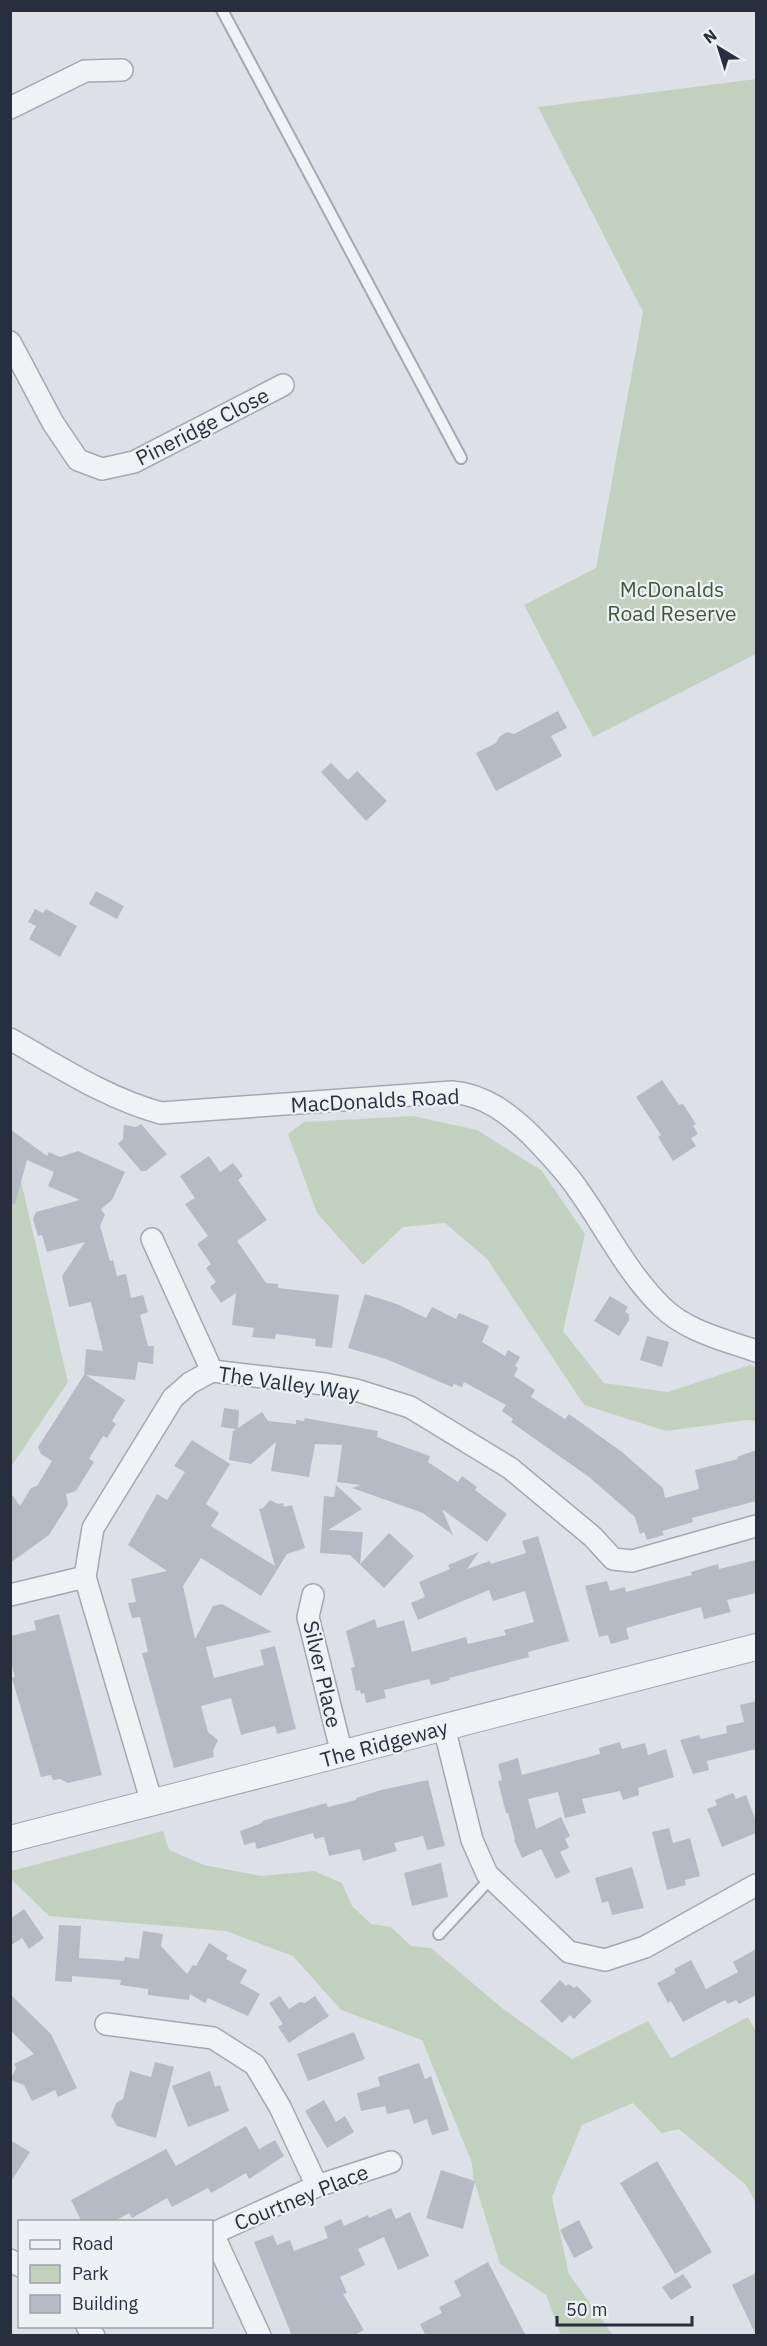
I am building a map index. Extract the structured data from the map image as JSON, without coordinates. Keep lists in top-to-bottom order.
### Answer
{
  "streets": {
    "street": [
      "Pineridge Close",
      "MacDonalds Road",
      "The Valley Way",
      "Silver Place",
      "The Ridgeway",
      "Courtney Place"
    ]
  },
  "crossings": [
    ["The Valley Way", "The Ridgeway"],
    ["Silver Place", "The Ridgeway"]
  ],
  "parks": ["McDonalds Road Reserve"],
  "legend": ["Road", "Park", "Building"],
  "scale_bar": "50 m",
  "north": "top left"
}
